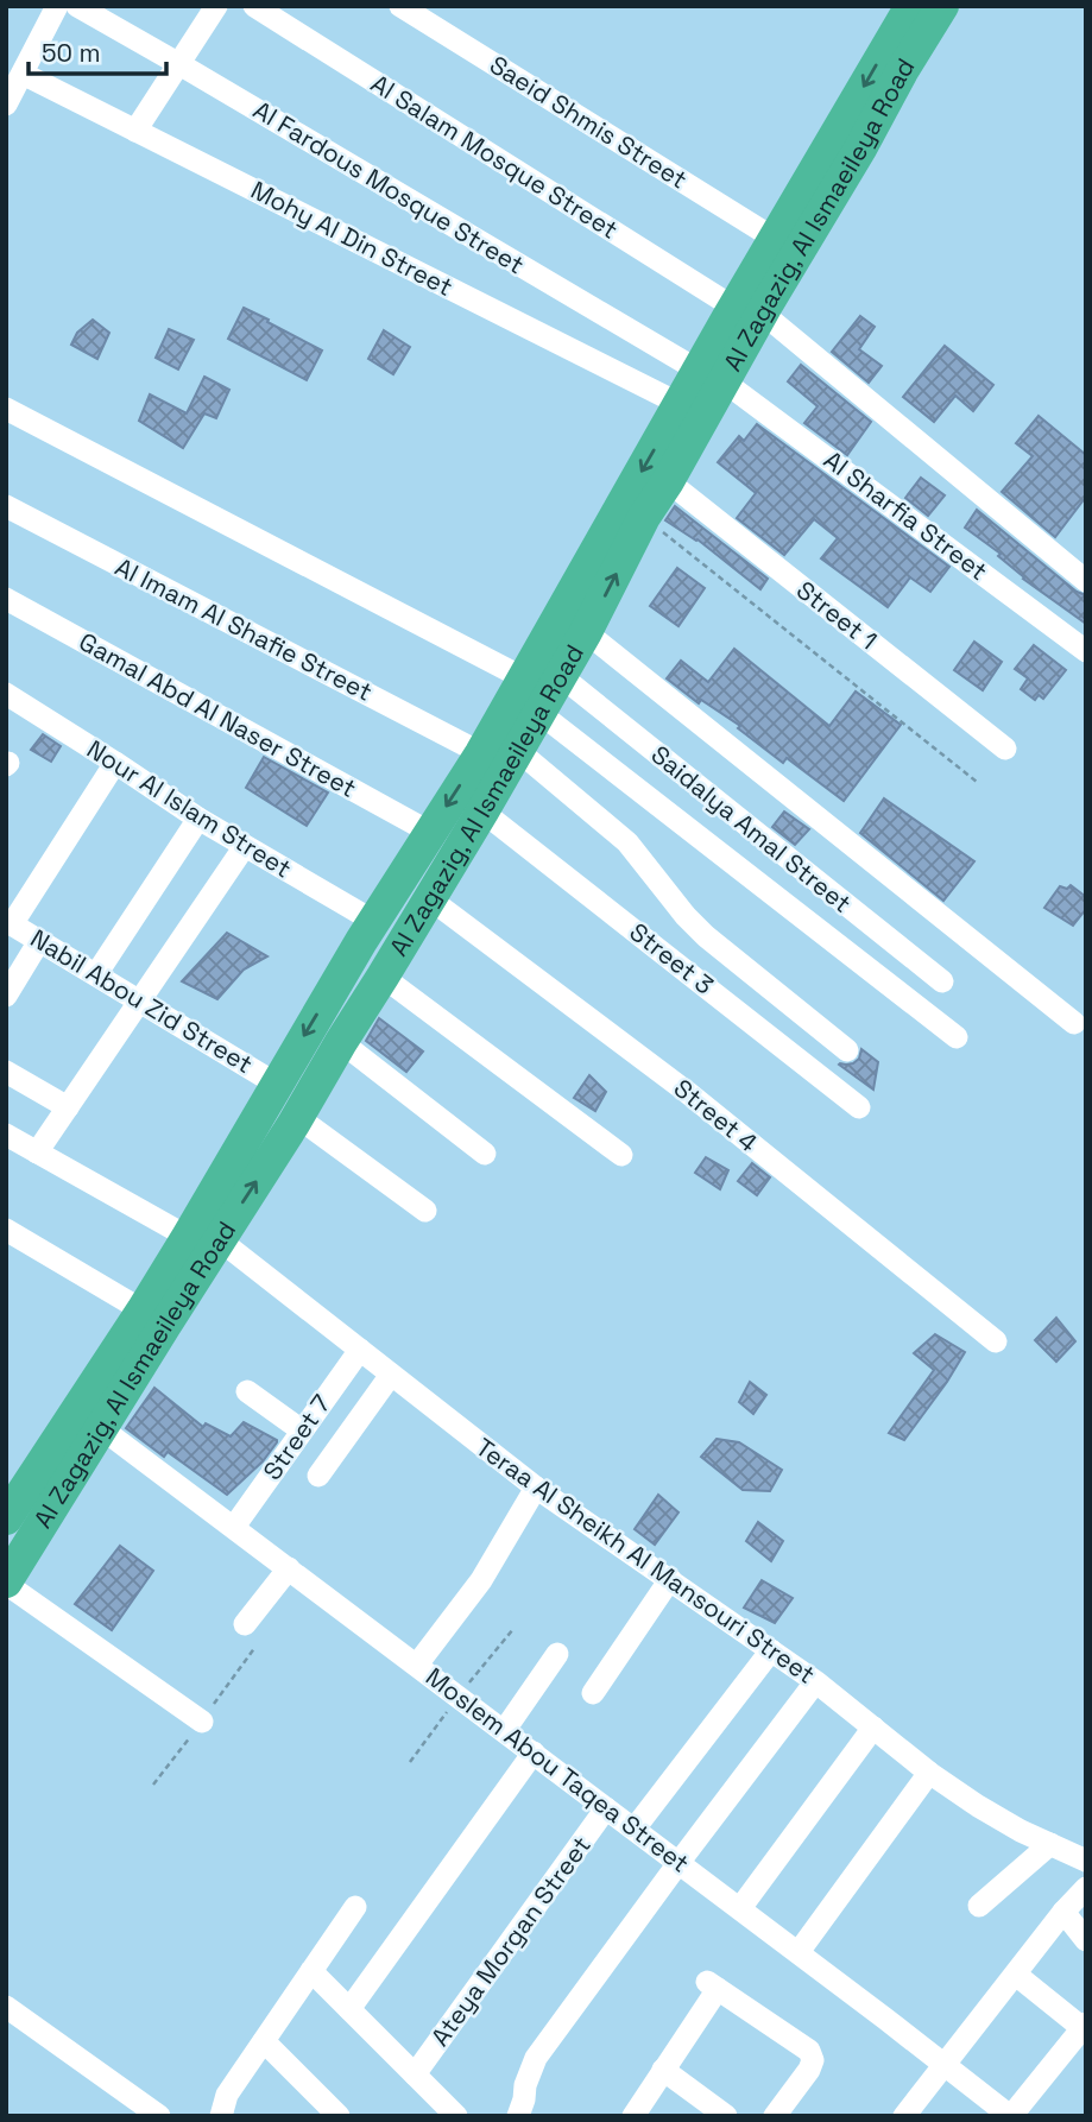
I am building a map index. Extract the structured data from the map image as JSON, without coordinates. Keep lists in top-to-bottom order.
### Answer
{
  "streets": {
    "highway": ["Al Zagazig, Al Ismaeileya Road"],
    "street": [
      "Saeid Shmis Street",
      "Al Salam Mosque Street",
      "Al Fardous Mosque Street",
      "Mohy Al Din Street",
      "Al Sharfia Street",
      "Street 1",
      "Al Imam Al Shafie Street",
      "Gamal Abd Al Naser Street",
      "Nour Al Islam Street",
      "Saidalya Amal Street",
      "Street 3",
      "Nabil Abou Zid Street",
      "Street 4",
      "Street 7",
      "Teraa Al Sheikh Al Mansouri Street",
      "Moslem Abou Taqea Street",
      "Ateya Morgan Street"
    ]
  },
  "crossings": [
    ["Saeid Shmis Street", "Al Zagazig, Al Ismaeileya Road"],
    ["Al Salam Mosque Street", "Al Zagazig, Al Ismaeileya Road"],
    ["Al Fardous Mosque Street", "Al Zagazig, Al Ismaeileya Road"],
    ["Al Fardous Mosque Street", "Al Sharfia Street"],
    ["Al Zagazig, Al Ismaeileya Road", "Mohy Al Din Street"],
    ["Al Zagazig, Al Ismaeileya Road", "Al Sharfia Street"],
    ["Al Zagazig, Al Ismaeileya Road", "Street 1"],
    ["Al Zagazig, Al Ismaeileya Road", "Al Imam Al Shafie Street"],
    ["Al Zagazig, Al Ismaeileya Road", "Gamal Abd Al Naser Street"],
    ["Al Zagazig, Al Ismaeileya Road", "Nour Al Islam Street"],
    ["Al Zagazig, Al Ismaeileya Road", "Saidalya Amal Street"],
    ["Al Zagazig, Al Ismaeileya Road", "Street 3"],
    ["Al Zagazig, Al Ismaeileya Road", "Nabil Abou Zid Street"],
    ["Al Zagazig, Al Ismaeileya Road", "Street 4"],
    ["Al Zagazig, Al Ismaeileya Road", "Teraa Al Sheikh Al Mansouri Street"],
    ["Al Zagazig, Al Ismaeileya Road", "Moslem Abou Taqea Street"],
    ["Street 7", "Teraa Al Sheikh Al Mansouri Street"],
    ["Street 7", "Moslem Abou Taqea Street"],
    ["Moslem Abou Taqea Street", "Ateya Morgan Street"]
  ],
  "scale_bar": "50 m"
}
